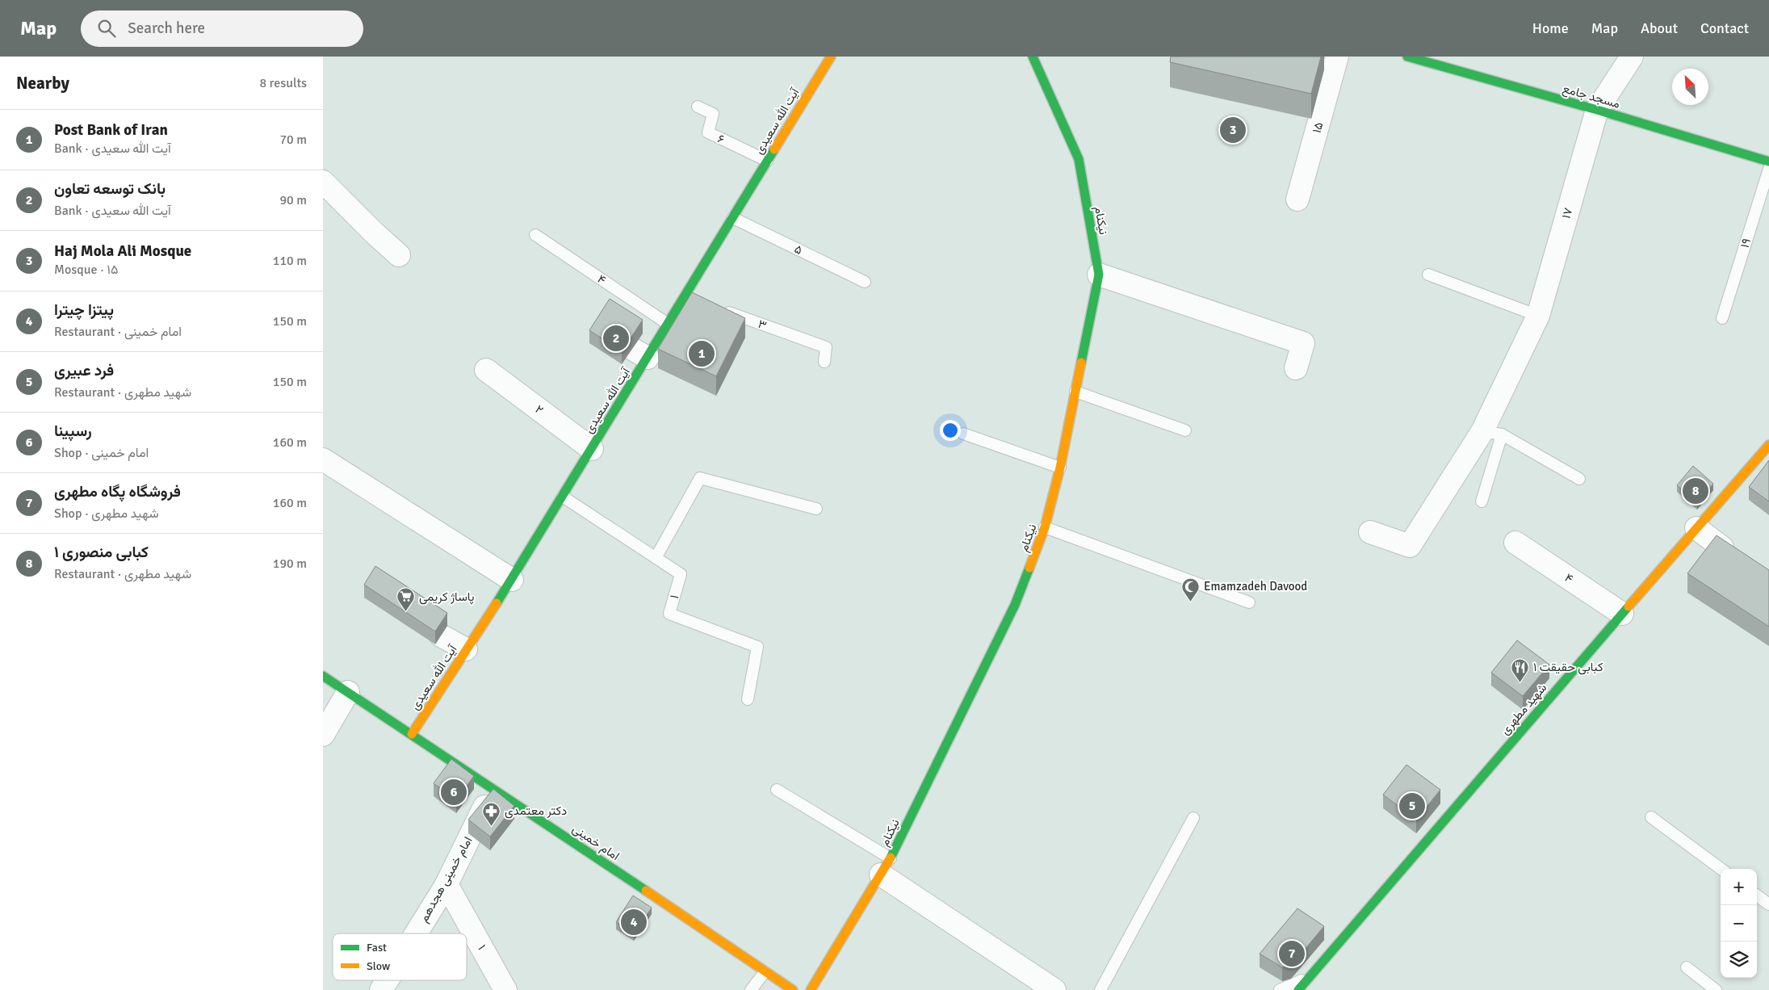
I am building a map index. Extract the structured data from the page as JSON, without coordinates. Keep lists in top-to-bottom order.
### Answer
{
  "streets": {
    "street": [
      "مسجد جامع",
      "آیت الله سعیدی",
      "۱۵",
      "۱۷",
      "نیکنام",
      "۴",
      "۲",
      "۱",
      "شهید مطهری",
      "امام خمینی",
      "امام خمینی هجدهم"
    ],
    "lane": [
      "۶",
      "۱۹",
      "۵",
      "۳"
    ]
  },
  "crossings": [
    ["مسجد جامع", "۱۷"],
    ["آیت الله سعیدی", "۶"],
    ["آیت الله سعیدی", "۵"],
    ["آیت الله سعیدی", "۴"],
    ["آیت الله سعیدی", "۲"],
    ["آیت الله سعیدی", "۱"],
    ["آیت الله سعیدی", "امام خمینی"],
    ["۴", "شهید مطهری"],
    ["۱", "امام خمینی هجدهم"],
    ["امام خمینی", "امام خمینی هجدهم"]
  ],
  "places": {
    "mosque": ["Emamzadeh Davood"],
    "supermarket": ["پاساژ کریمی"],
    "restaurant": ["کبابی حقیقت ۱"],
    "pharmacy": ["دکتر معتمدی"]
  },
  "legend": ["Fast", "Slow"],
  "north": "top left",
  "page": {
    "header": "Map",
    "search": "Search here",
    "nav": [
      "Home",
      "Map",
      "About",
      "Contact"
    ],
    "heading": ["Nearby", "8 results"],
    "list": [
      {
        "mark": "1",
        "name": "Post Bank of Iran",
        "note": "Bank · آیت الله سعیدی",
        "value": "70 m"
      },
      {
        "mark": "2",
        "name": "بانک توسعه تعاون",
        "note": "Bank · آیت الله سعیدی",
        "value": "90 m"
      },
      {
        "mark": "3",
        "name": "Haj Mola Ali Mosque",
        "note": "Mosque · ۱۵",
        "value": "110 m"
      },
      {
        "mark": "4",
        "name": "پیتزا چیترا",
        "note": "Restaurant · امام خمینی",
        "value": "150 m"
      },
      {
        "mark": "5",
        "name": "فرد عبیری",
        "note": "Restaurant · شهید مطهری",
        "value": "150 m"
      },
      {
        "mark": "6",
        "name": "رسپینا",
        "note": "Shop · امام خمینی",
        "value": "160 m"
      },
      {
        "mark": "7",
        "name": "فروشگاه پگاه مطهری",
        "note": "Shop · شهید مطهری",
        "value": "160 m"
      },
      {
        "mark": "8",
        "name": "کبابی منصوری ۱",
        "note": "Restaurant · شهید مطهری",
        "value": "190 m"
      }
    ],
    "pins": [
      "3",
      "2",
      "1",
      "8",
      "6",
      "5",
      "4",
      "7"
    ],
    "map_buttons": ["+", "−"]
  }
}
